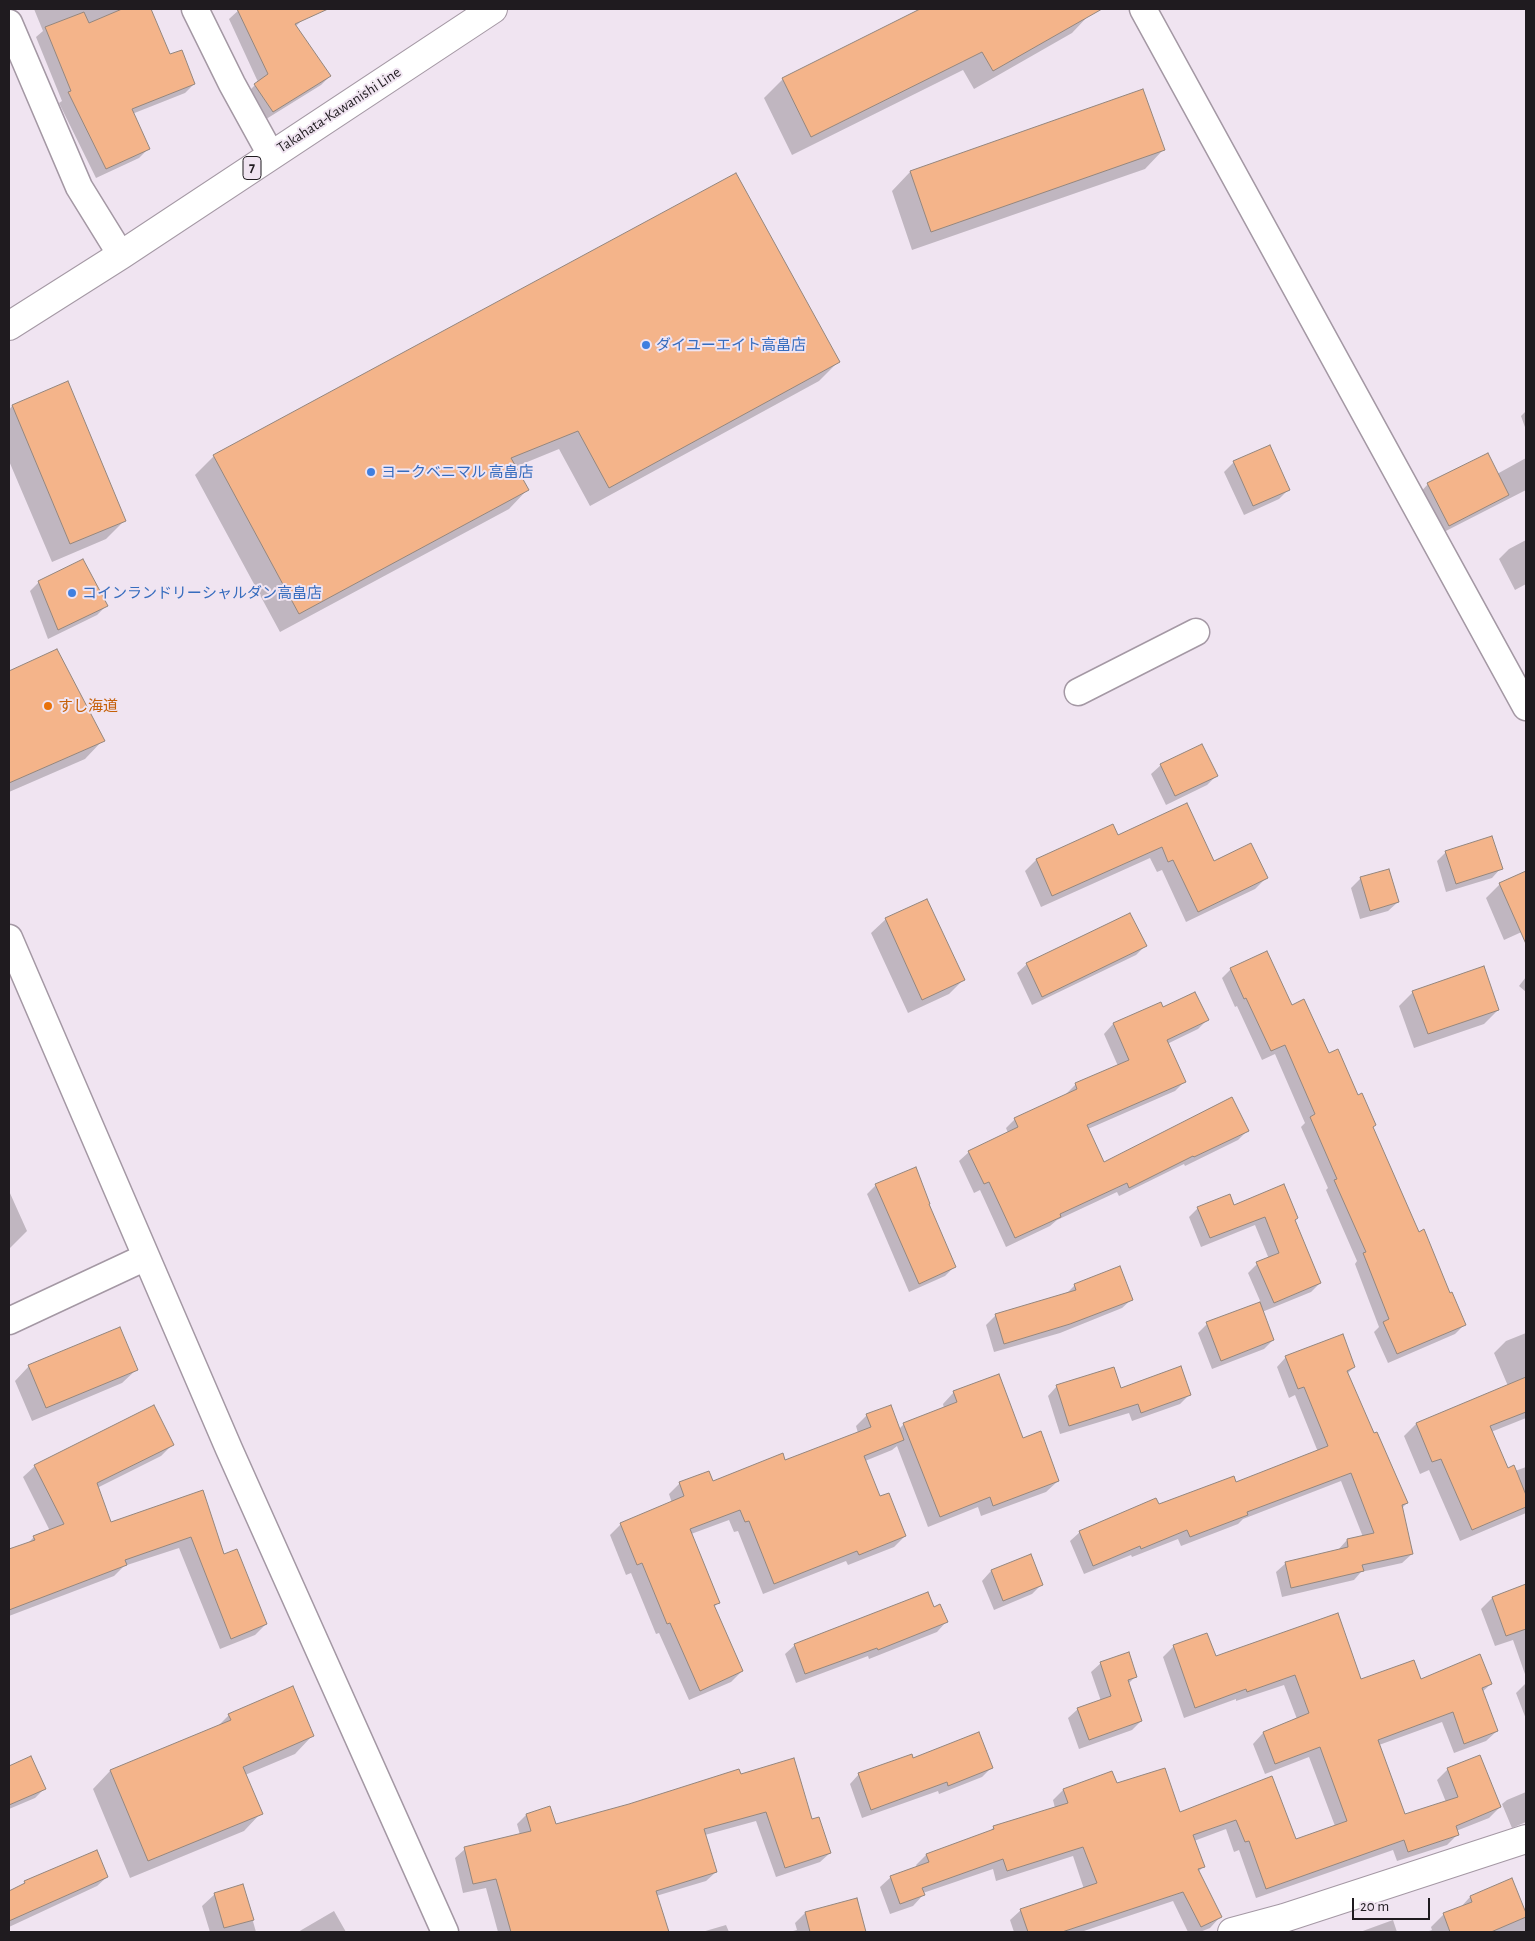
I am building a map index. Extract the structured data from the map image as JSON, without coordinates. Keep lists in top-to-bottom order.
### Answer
{
  "streets": {
    "main road": ["Takahata-Kawanishi Line", "7"]
  },
  "places": [
    "ダイユーエイト高畠店",
    "ヨークベニマル 高畠店",
    "コインランドリーシャルダン高畠店",
    "すし海道"
  ],
  "scale_bar": "20 m"
}
